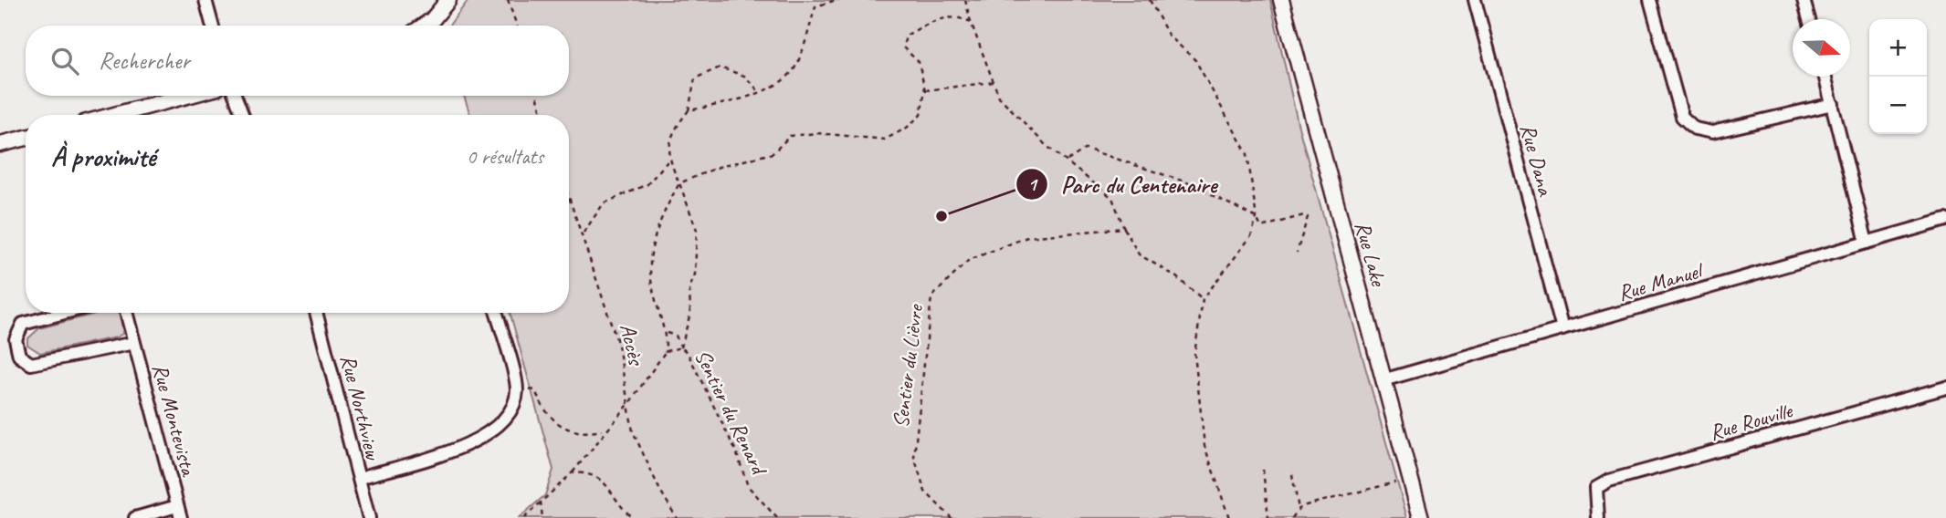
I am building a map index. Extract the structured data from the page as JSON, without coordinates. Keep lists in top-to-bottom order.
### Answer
{
  "streets": {
    "street": [
      "Rue Dana",
      "Rue Lake",
      "Rue Manuel",
      "Rue Northview",
      "Rue Montevista",
      "Rue Rouville"
    ],
    "path": ["Accès", "Sentier du Lièvre", "Sentier du Renard"]
  },
  "crossings": [
    ["Rue Dana", "Rue Manuel"],
    ["Rue Lake", "Rue Manuel"]
  ],
  "places": ["Parc du Centenaire"],
  "north": "right",
  "page": {
    "map_buttons": ["+", "−"],
    "search": "Rechercher",
    "heading": ["À proximité", "0 résultats"]
  }
}
